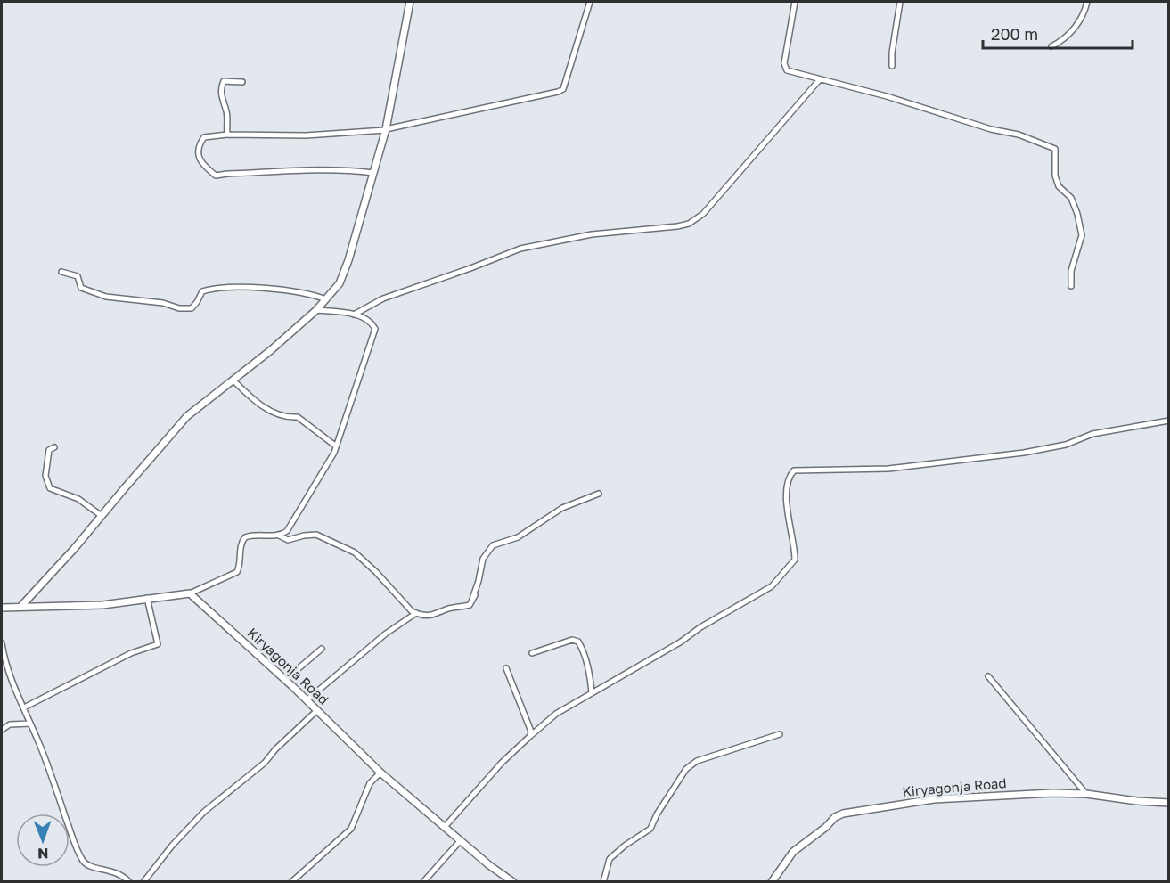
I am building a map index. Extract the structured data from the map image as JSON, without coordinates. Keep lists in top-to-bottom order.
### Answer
{
  "streets": {
    "street": ["Kiryagonja Road"]
  },
  "scale_bar": "200 m",
  "north": "bottom"
}
